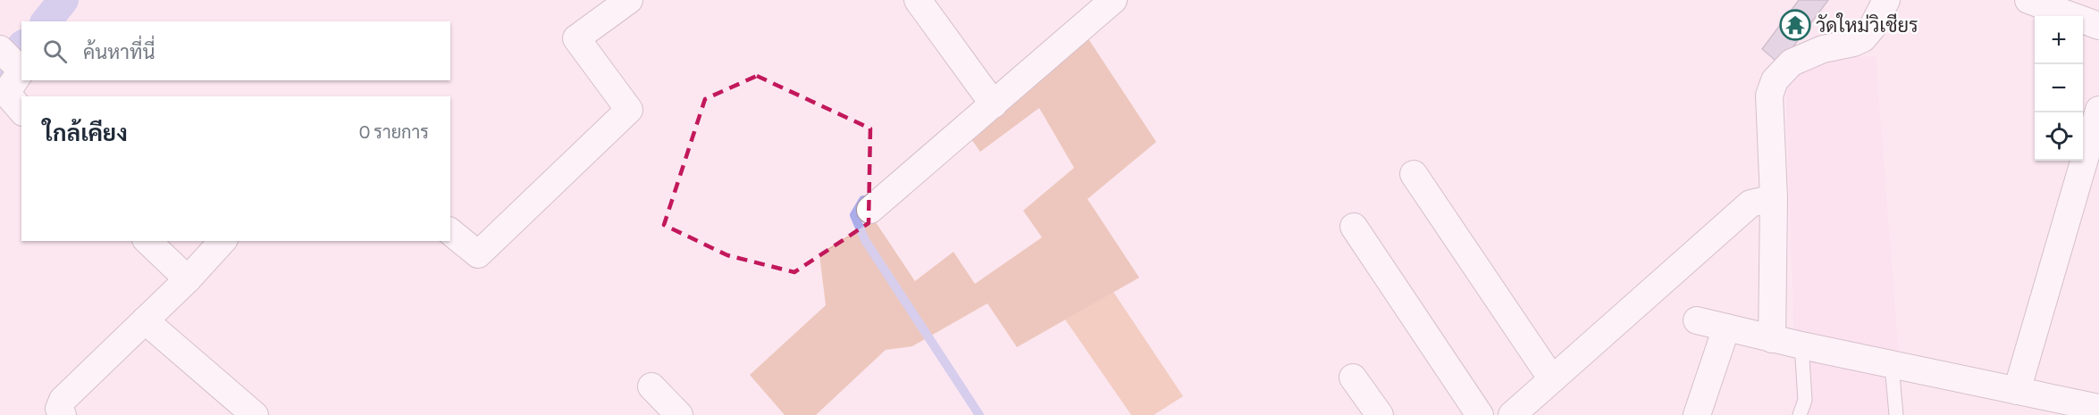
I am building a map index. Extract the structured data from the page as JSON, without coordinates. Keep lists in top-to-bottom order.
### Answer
{
  "places": {
    "temple": ["วัดใหม่วิเชียร"]
  },
  "page": {
    "map_buttons": ["+", "−"],
    "search": "ค้นหาที่นี่",
    "heading": ["ใกล้เคียง", "0 รายการ"]
  }
}
